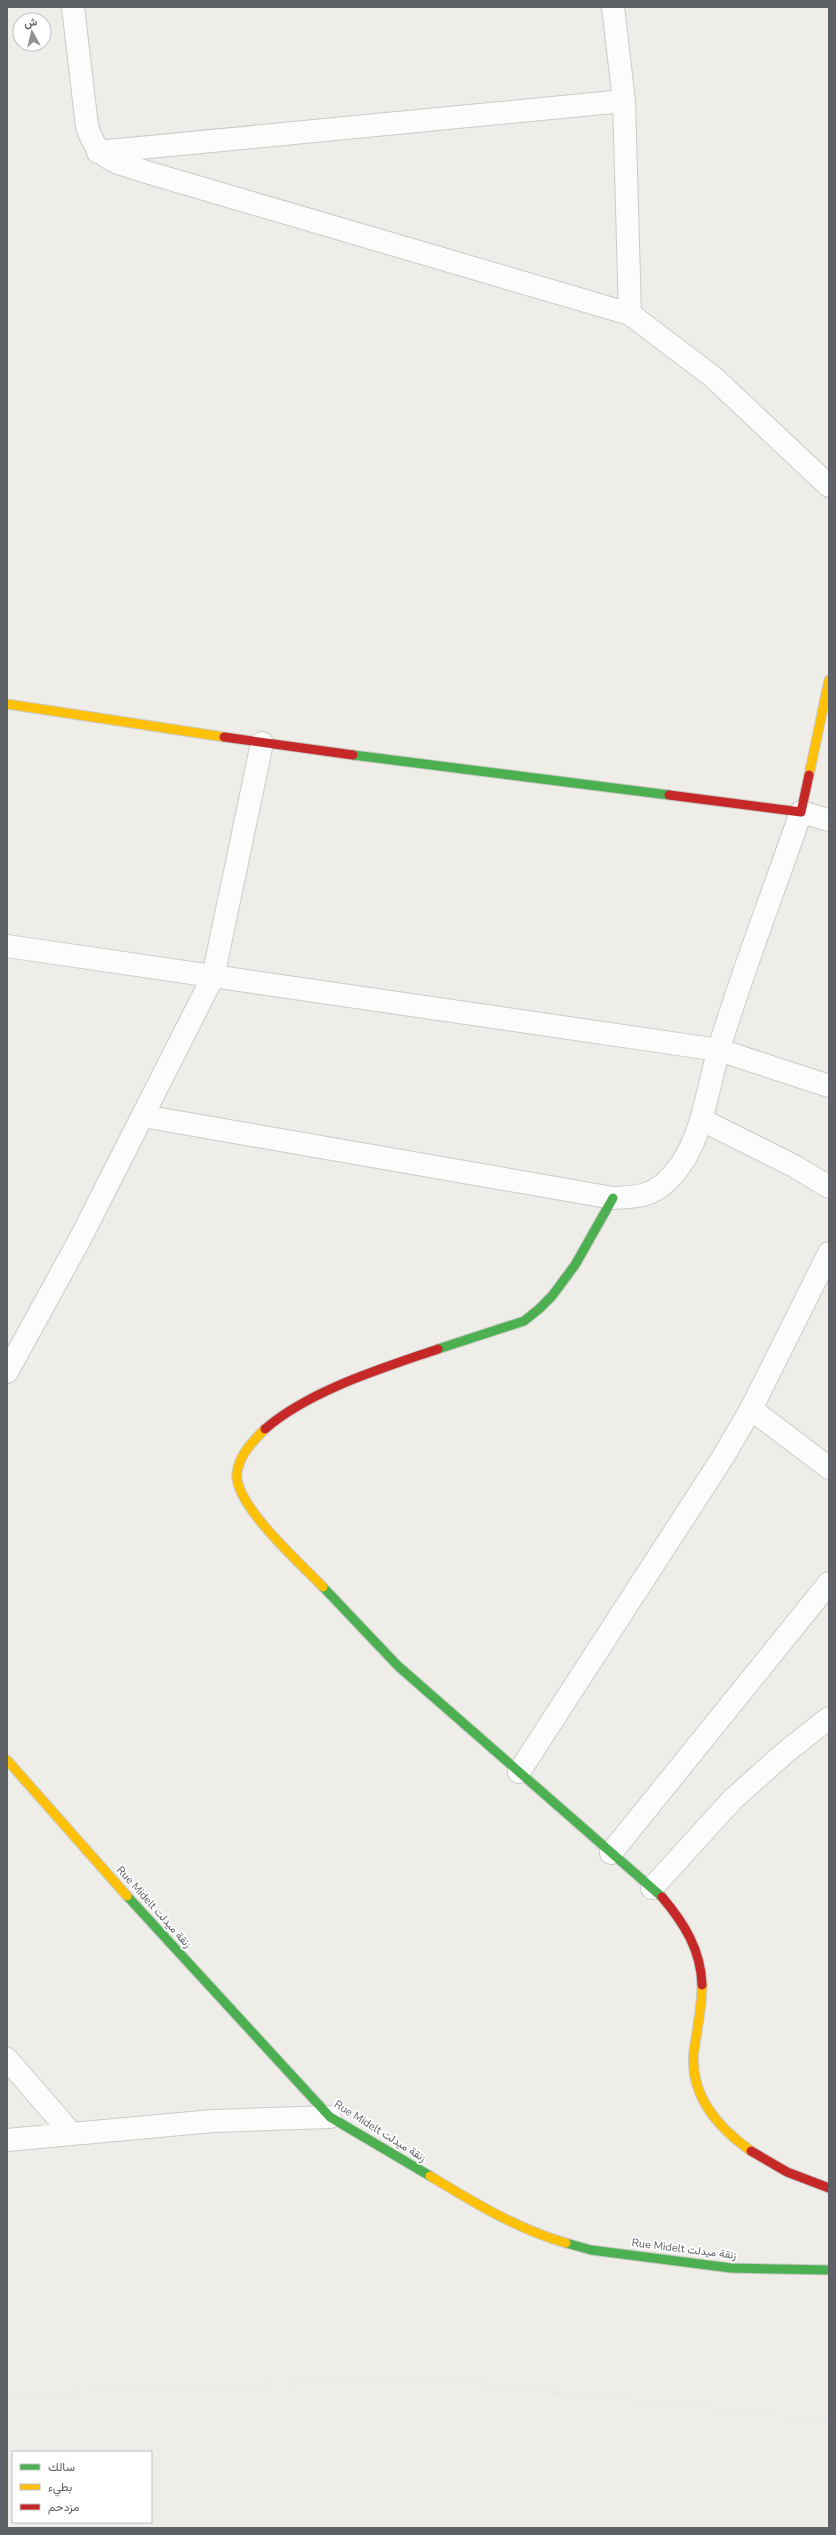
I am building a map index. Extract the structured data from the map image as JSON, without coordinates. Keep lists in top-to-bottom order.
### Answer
{
  "streets": {
    "street": ["Rue Midelt زنقة ميدلت"]
  },
  "legend": ["سالك", "بطيء", "مزدحم"],
  "north": "top"
}
